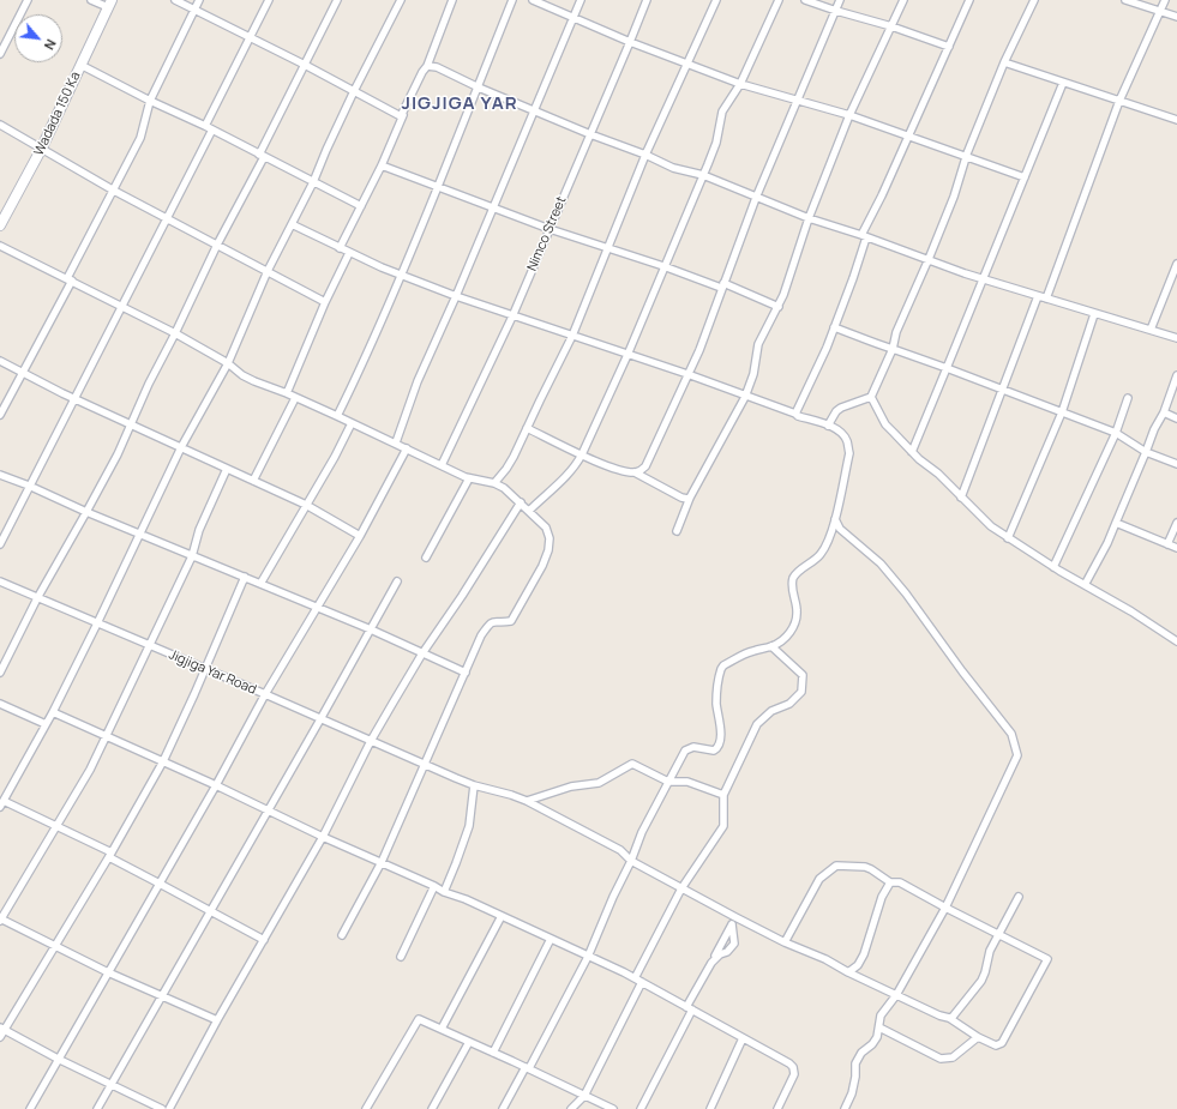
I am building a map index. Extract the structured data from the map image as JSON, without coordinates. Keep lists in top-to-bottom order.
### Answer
{
  "streets": {
    "street": ["Wadada 150 Ka", "Nimco Street", "Jigjiga Yar Road"]
  },
  "districts": ["JIGJIGA YAR"],
  "north": "bottom right"
}
